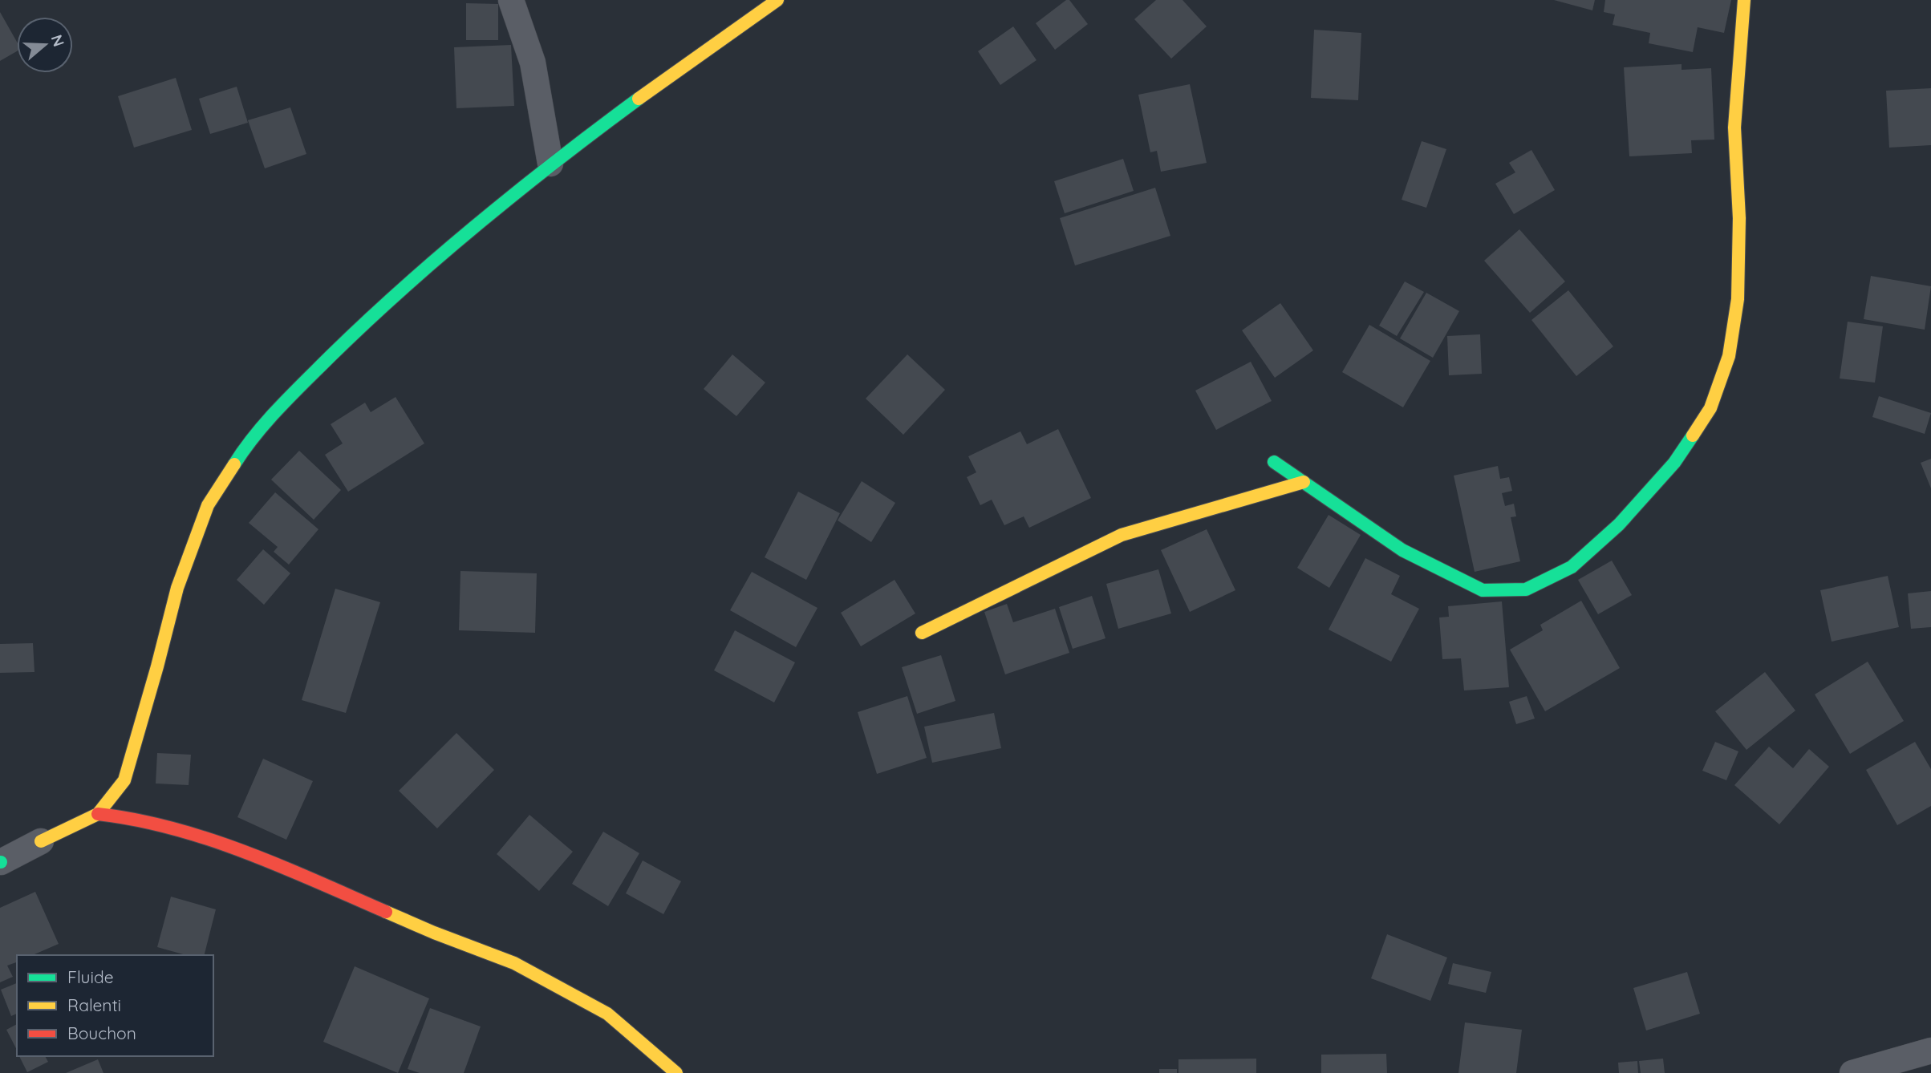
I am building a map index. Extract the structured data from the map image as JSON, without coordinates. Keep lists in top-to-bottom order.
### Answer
{
  "legend": ["Fluide", "Ralenti", "Bouchon"],
  "north": "right"
}
